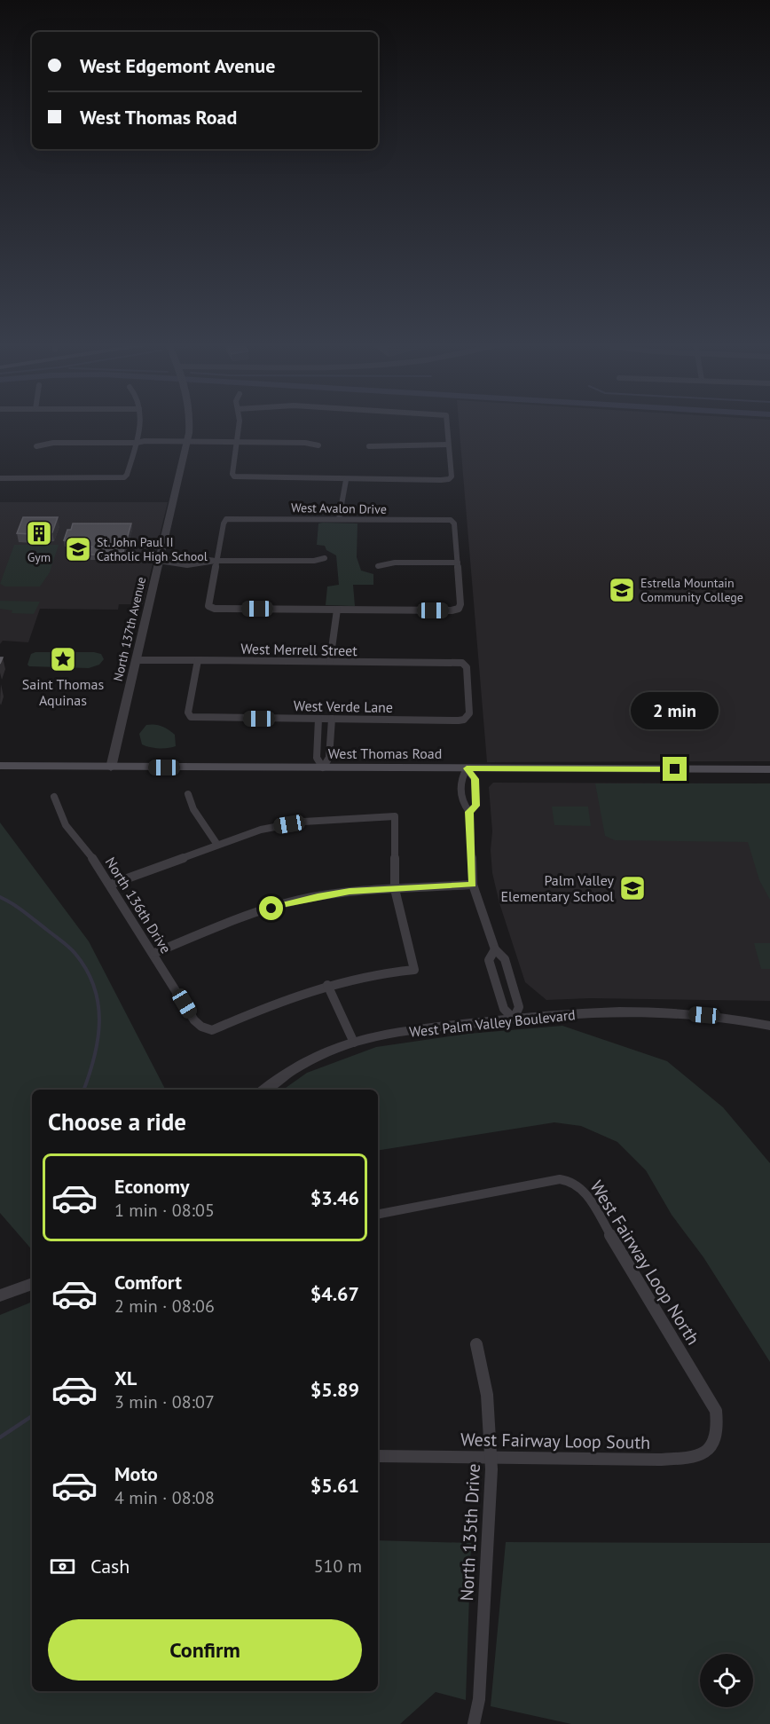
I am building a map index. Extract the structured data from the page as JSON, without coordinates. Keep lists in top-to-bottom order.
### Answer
{
  "streets": {
    "main road": ["West Thomas Road"],
    "street": [
      "West Avalon Drive",
      "North 137th Avenue",
      "West Merrell Street",
      "West Verde Lane",
      "North 136th Drive",
      "West Palm Valley Boulevard",
      "West Fairway Loop North",
      "West Fairway Loop South",
      "North 135th Drive"
    ]
  },
  "crossings": [
    ["North 137th Avenue", "West Merrell Street"],
    ["North 137th Avenue", "West Thomas Road"],
    ["West Merrell Street", "West Verde Lane"],
    ["West Fairway Loop North", "West Fairway Loop South"],
    ["West Fairway Loop South", "North 135th Drive"]
  ],
  "places": {
    "building": ["Gym"],
    "school or university": ["St. John Paul II Catholic High School", "Estrella Mountain Community College", "Palm Valley Elementary School"],
    "place": ["Saint Thomas Aquinas"]
  },
  "page": {
    "banner": ["West Edgemont Avenue", "West Thomas Road"],
    "bubble": "2 min",
    "heading": "Choose a ride",
    "list": [
      {
        "name": "Economy",
        "note": "1 min · 08:05",
        "value": "$3.46"
      },
      {
        "name": "Comfort",
        "note": "2 min · 08:06",
        "value": "$4.67"
      },
      {
        "name": "XL",
        "note": "3 min · 08:07",
        "value": "$5.89"
      },
      {
        "name": "Moto",
        "note": "4 min · 08:08",
        "value": "$5.61"
      }
    ],
    "pay": ["Cash", "510 m"],
    "buttons": "Confirm"
  }
}
